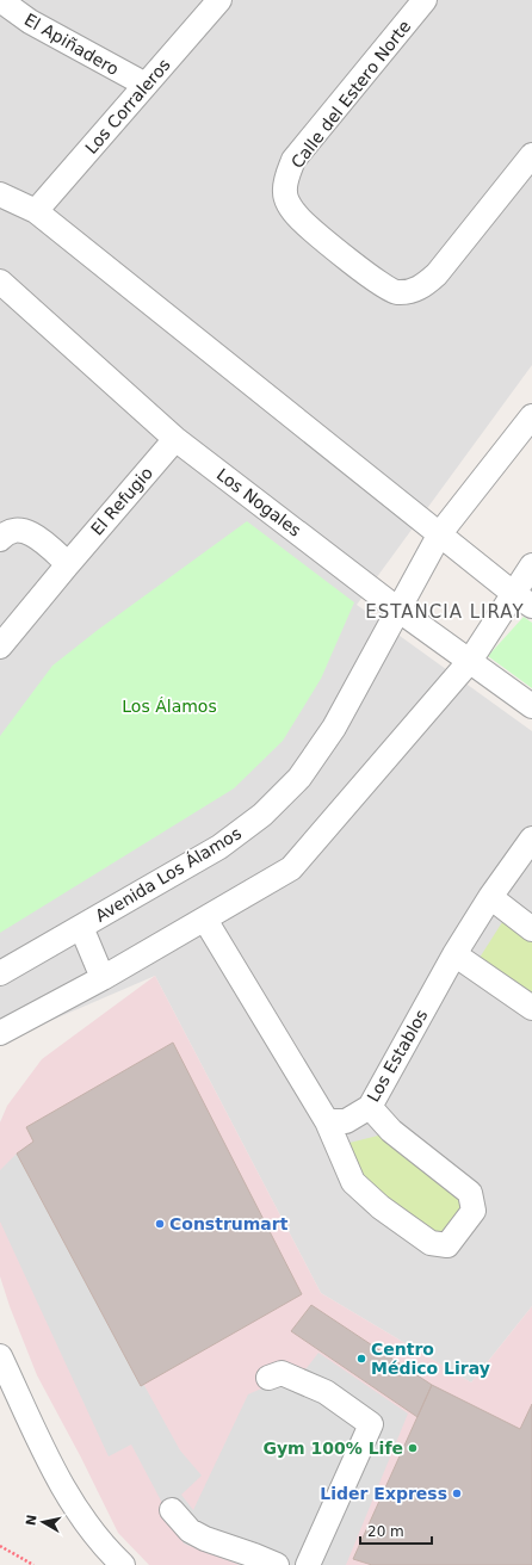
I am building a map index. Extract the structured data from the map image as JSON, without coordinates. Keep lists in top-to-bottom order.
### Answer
{
  "streets": {
    "street": [
      "El Apiñadero",
      "Calle del Estero Norte",
      "Los Corraleros",
      "El Refugio",
      "Los Nogales",
      "Avenida Los Álamos",
      "Los Establos"
    ]
  },
  "crossings": [
    ["El Apiñadero", "Los Corraleros"],
    ["El Refugio", "Los Nogales"],
    ["Los Nogales", "Avenida Los Álamos"]
  ],
  "districts": ["ESTANCIA LIRAY"],
  "parks": ["Los Álamos"],
  "places": [
    "Construmart",
    "Centro Médico Liray",
    "Gym 100% Life",
    "Lider Express"
  ],
  "scale_bar": "20 m",
  "north": "left"
}
